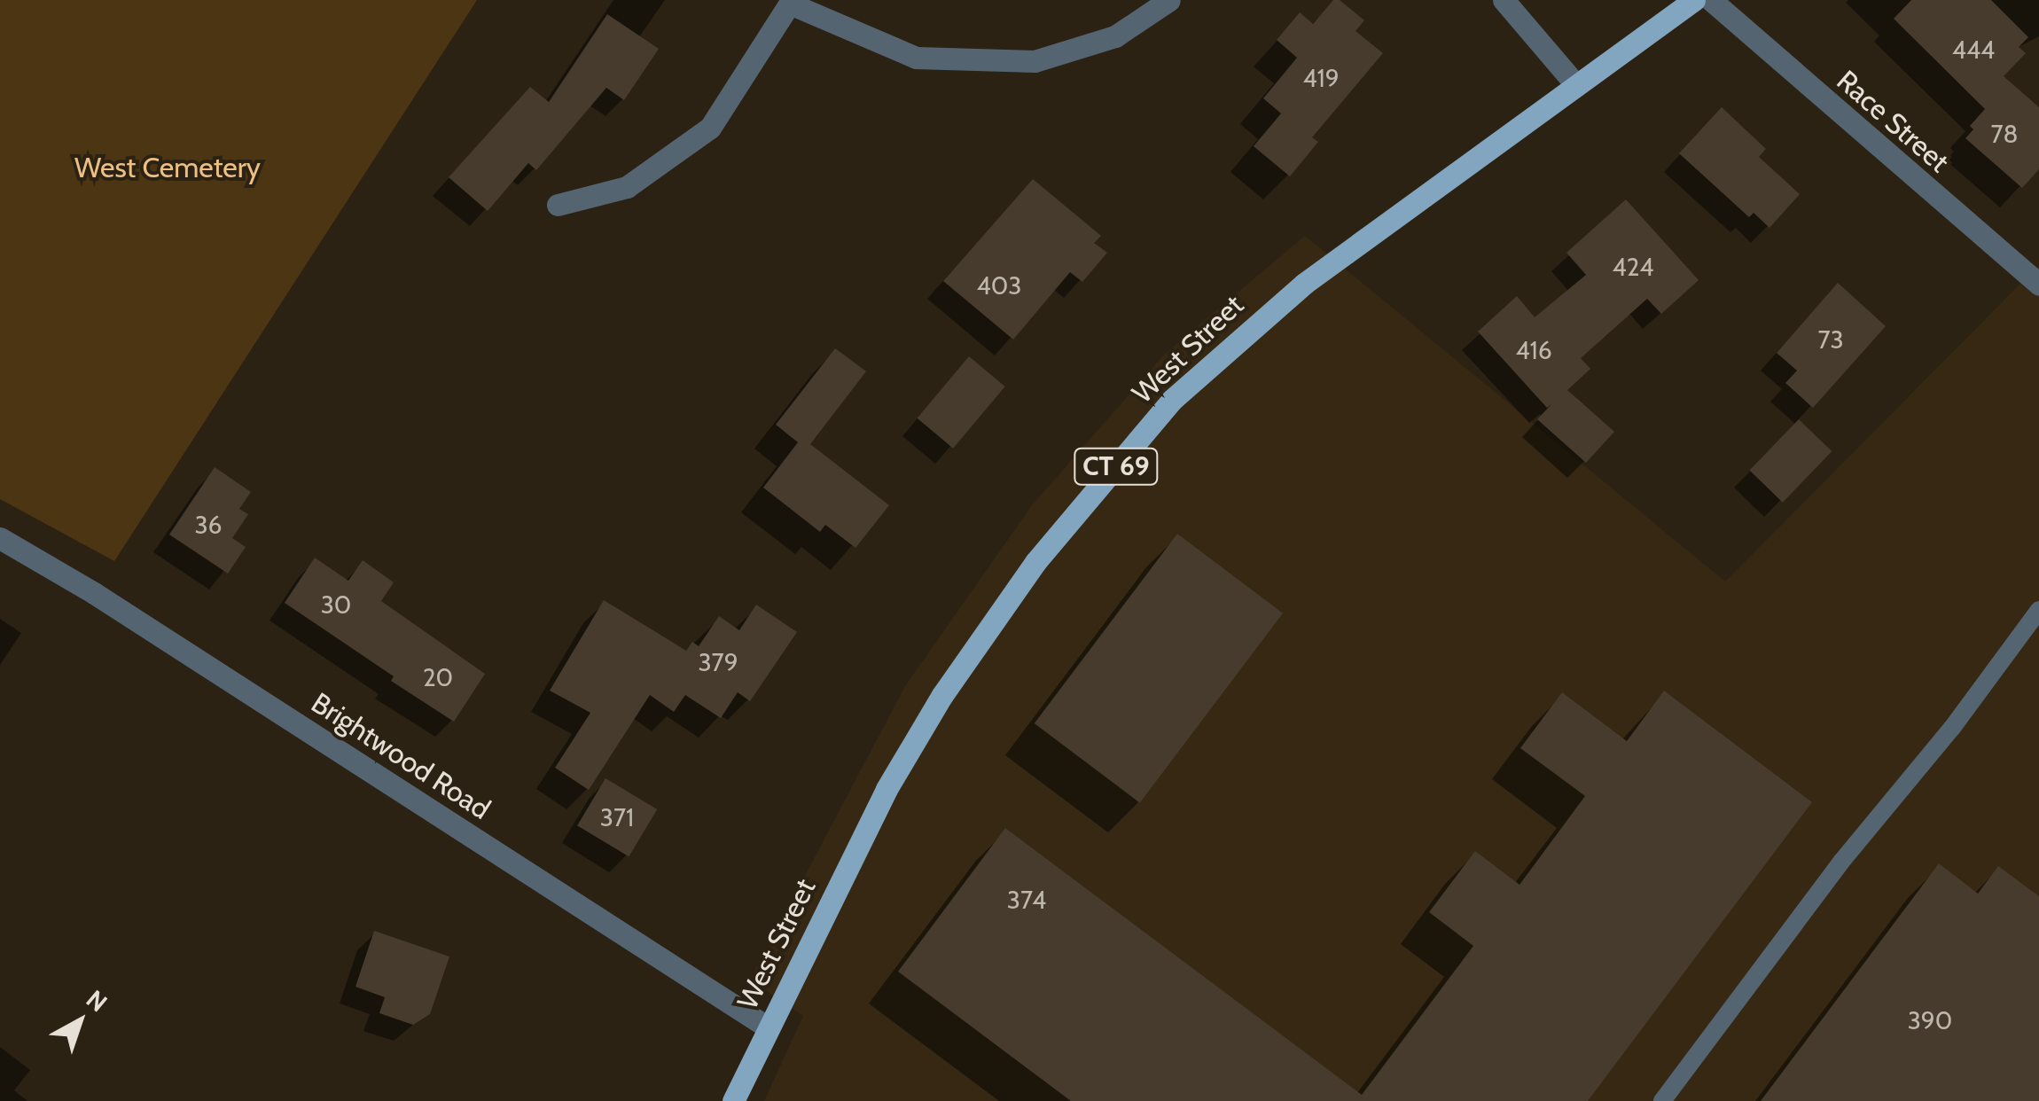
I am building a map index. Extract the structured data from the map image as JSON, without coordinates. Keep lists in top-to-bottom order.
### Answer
{
  "streets": {
    "main road": ["West Street", "CT 69"],
    "street": ["Race Street", "Brightwood Road"]
  },
  "crossings": [
    ["West Street", "Brightwood Road"]
  ],
  "parks": ["West Cemetery"],
  "house_numbers": [
    "444",
    "419",
    "78",
    "424",
    "403",
    "73",
    "416",
    "36",
    "30",
    "379",
    "20",
    "371",
    "374",
    "390"
  ],
  "north": "top right"
}
